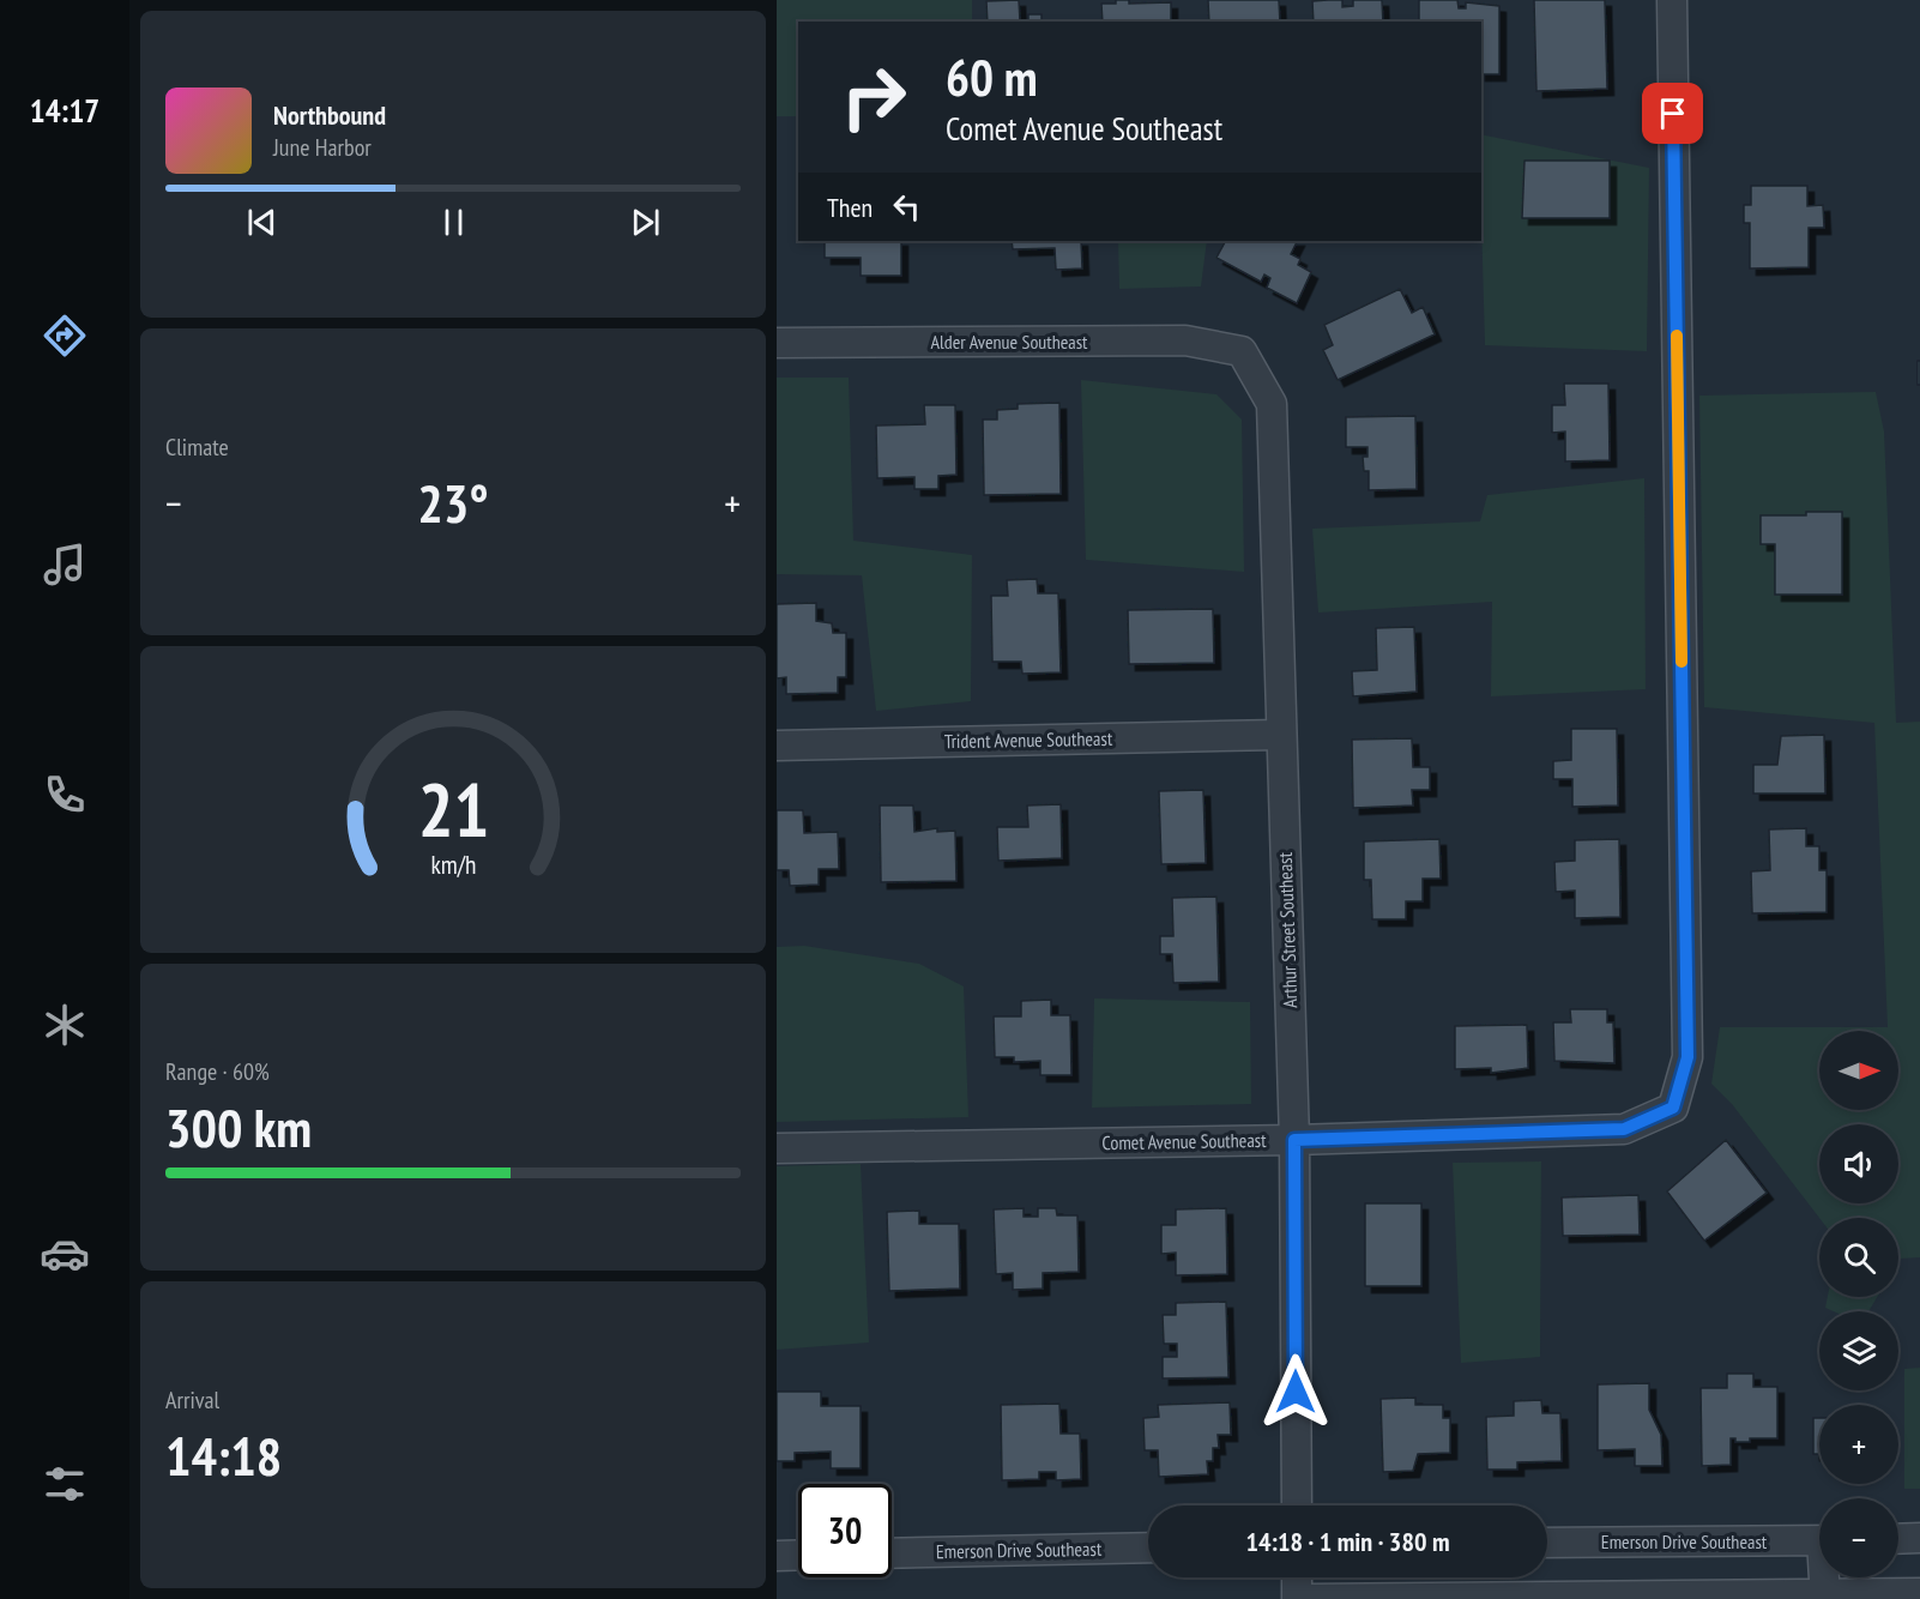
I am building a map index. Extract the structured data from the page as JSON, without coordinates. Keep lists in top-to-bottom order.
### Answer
{
  "streets": {
    "street": [
      "Alder Avenue Southeast",
      "Trident Avenue Southeast",
      "Arthur Street Southeast",
      "Comet Avenue Southeast",
      "Emerson Drive Southeast"
    ]
  },
  "crossings": [
    ["Alder Avenue Southeast", "Arthur Street Southeast"],
    ["Trident Avenue Southeast", "Arthur Street Southeast"],
    ["Arthur Street Southeast", "Comet Avenue Southeast"]
  ],
  "north": "right",
  "page": {
    "tabs": "14:17",
    "turn": ["60 m", "Comet Avenue Southeast"],
    "song": ["Northbound", "June Harbor"],
    "then": "Then",
    "tile": [
      "Climate",
      ["Range · 60%", "300 km"],
      ["Arrival", "14:18"]
    ],
    "heat": ["−", "23°", "+"],
    "map_buttons": ["+", "−"],
    "limit": "30",
    "trip": "14:18 · 1 min · 380 m",
    "gauge": ["21", "km/h"]
  }
}
